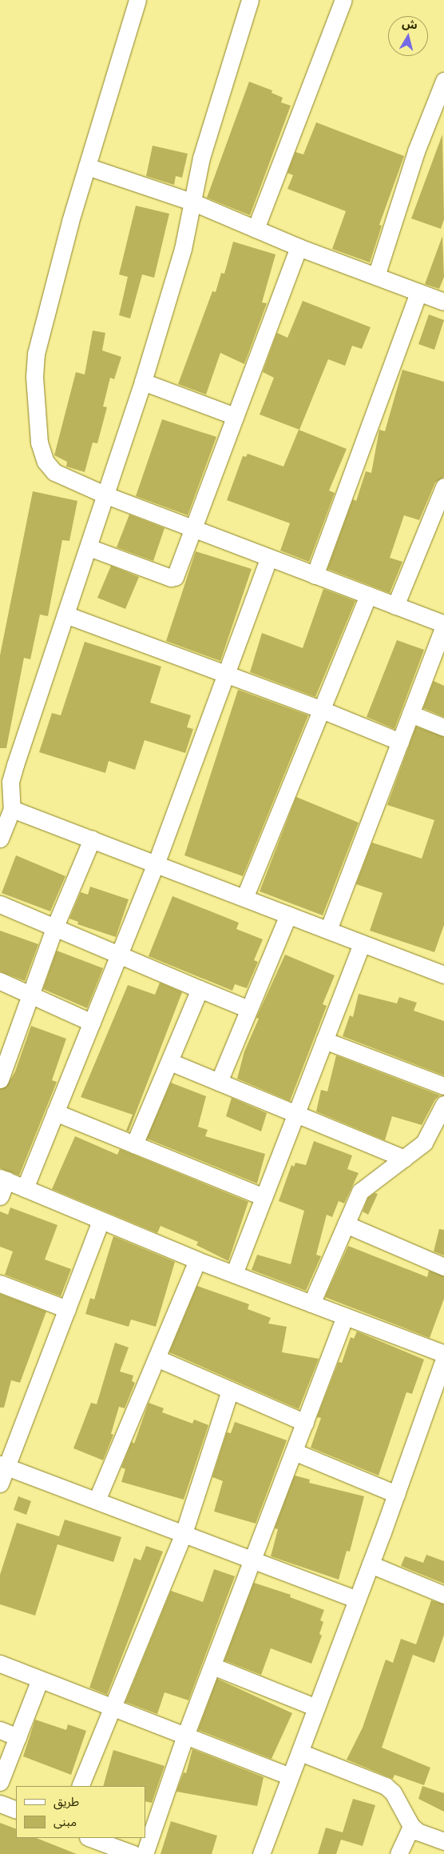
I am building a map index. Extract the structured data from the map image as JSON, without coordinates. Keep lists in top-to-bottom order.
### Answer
{
  "legend": ["طريق", "مبنى"],
  "north": "top"
}
